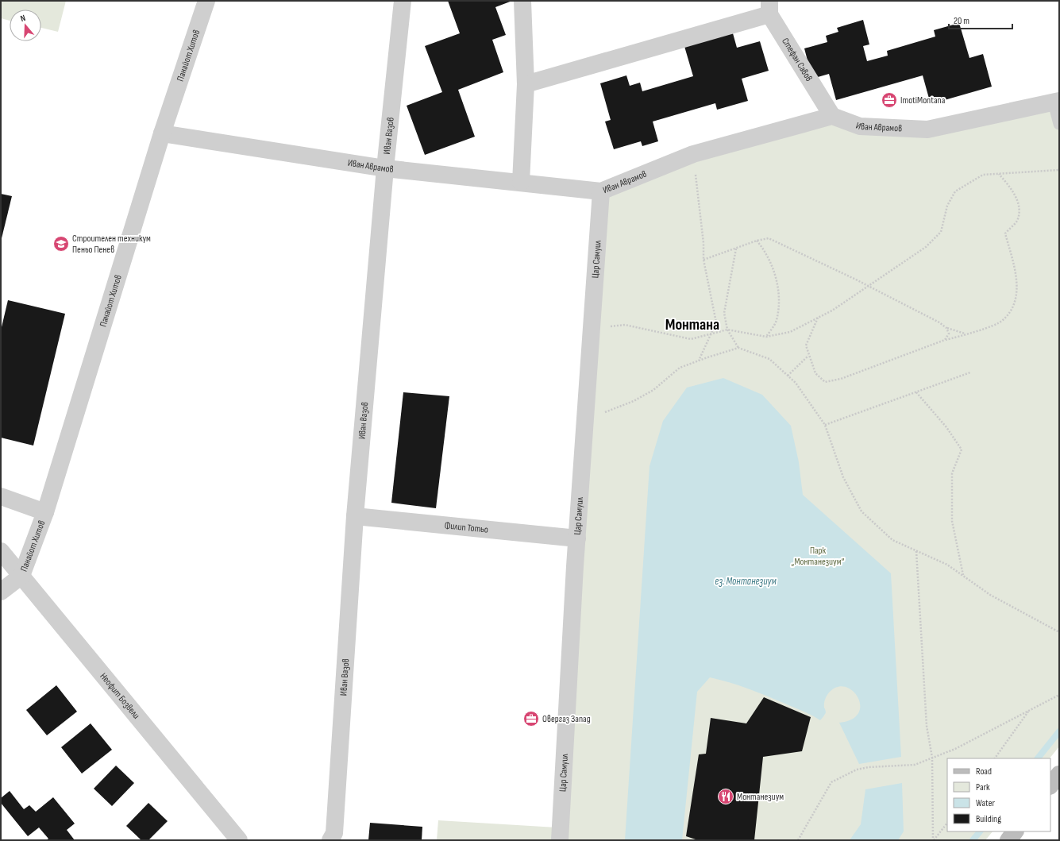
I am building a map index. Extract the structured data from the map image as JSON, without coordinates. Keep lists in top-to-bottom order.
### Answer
{
  "streets": {
    "street": [
      "Панайот Хитов",
      "Стефан Савов",
      "Иван Аврамов",
      "Иван Вазов",
      "Цар Самуил",
      "Филип Тотьо",
      "Неофит Бозвели"
    ]
  },
  "crossings": [
    ["Панайот Хитов", "Иван Аврамов"],
    ["Панайот Хитов", "Неофит Бозвели"],
    ["Стефан Савов", "Иван Аврамов"],
    ["Иван Аврамов", "Иван Вазов"],
    ["Иван Аврамов", "Цар Самуил"],
    ["Иван Вазов", "Филип Тотьо"],
    ["Цар Самуил", "Филип Тотьо"]
  ],
  "districts": ["Монтана"],
  "water": ["ез. Монтанезиум"],
  "parks": ["Парк „Монтанезиум“"],
  "places": {
    "office": ["ImotiMontana", "Овергаз Запад"],
    "school or university": ["Строителен техникум Пеньо Пенев"],
    "restaurant": ["Монтанезиум"]
  },
  "legend": [
    "Road",
    "Park",
    "Water",
    "Building"
  ],
  "scale_bar": "20 m",
  "north": "top"
}
